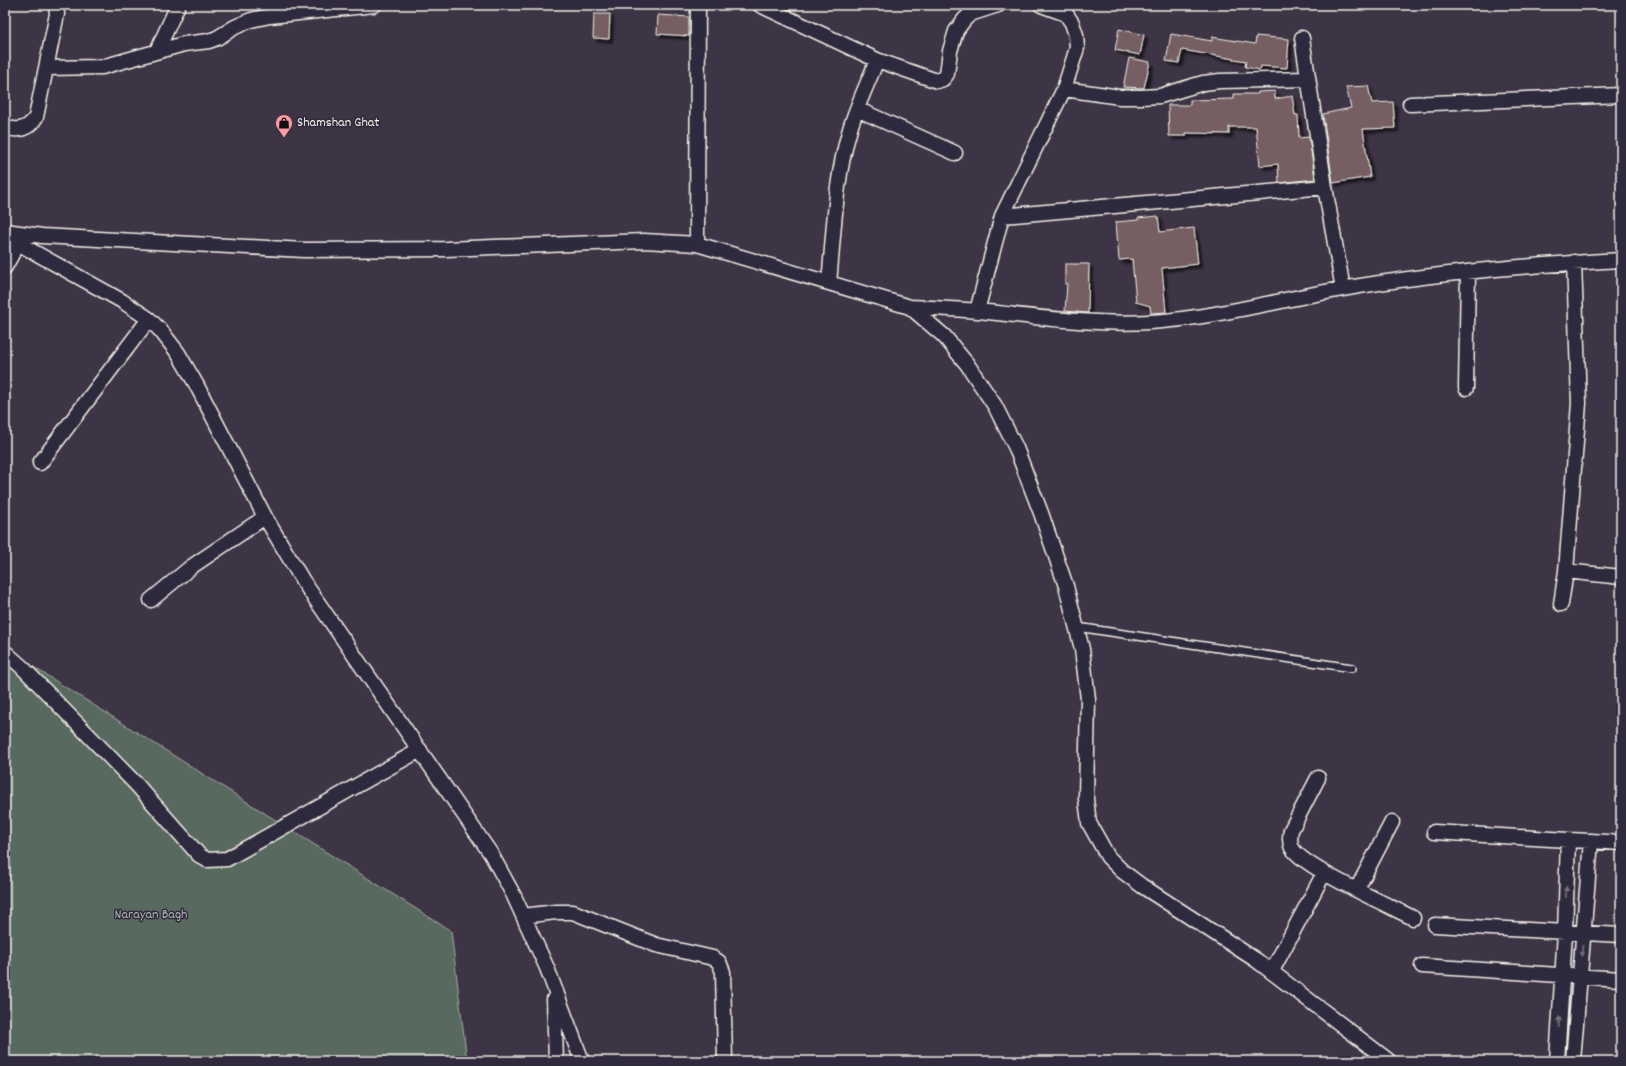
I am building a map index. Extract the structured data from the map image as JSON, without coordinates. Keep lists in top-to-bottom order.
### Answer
{
  "parks": ["Narayan Bagh"],
  "places": {
    "shop": ["Shamshan Ghat"]
  }
}
